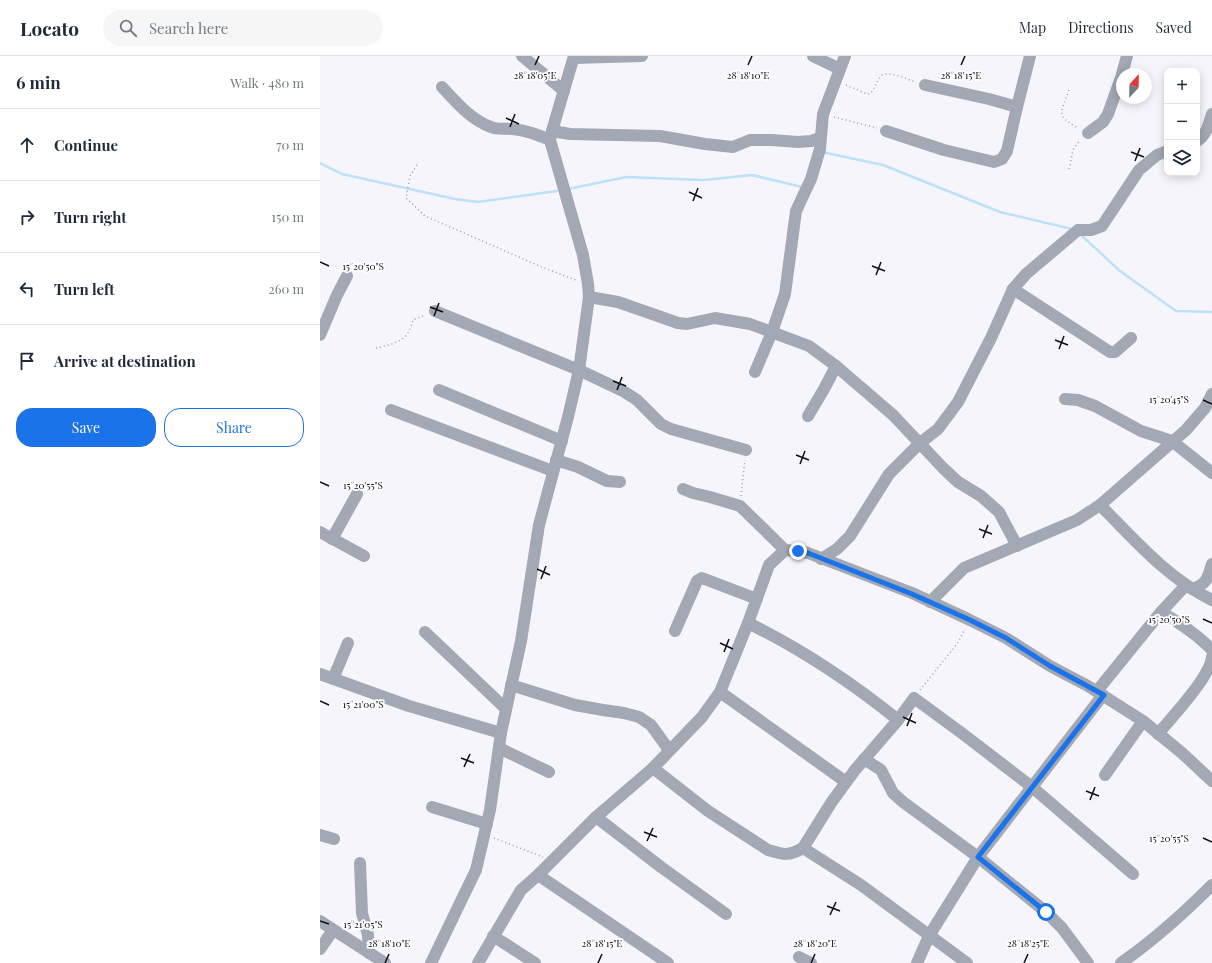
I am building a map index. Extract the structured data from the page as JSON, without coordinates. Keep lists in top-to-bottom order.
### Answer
{
  "north": "top",
  "page": {
    "header": "Locato",
    "search": "Search here",
    "nav": ["Map", "Directions", "Saved"],
    "heading": ["6 min", "Walk · 480 m"],
    "map_buttons": ["+", "−"],
    "list": [
      ["Continue", "70 m"],
      ["Turn right", "150 m"],
      ["Turn left", "260 m"],
      "Arrive at destination"
    ],
    "buttons": ["Save", "Share"]
  },
  "coordinates": [
    "28°18'10\"E",
    "28°18'15\"E",
    "28°18'05\"E",
    "15°20'50\"S",
    "15°20'45\"S",
    "15°20'55\"S",
    "15°21'00\"S",
    "15°21'05\"S",
    "28°18'20\"E",
    "28°18'25\"E"
  ]
}
